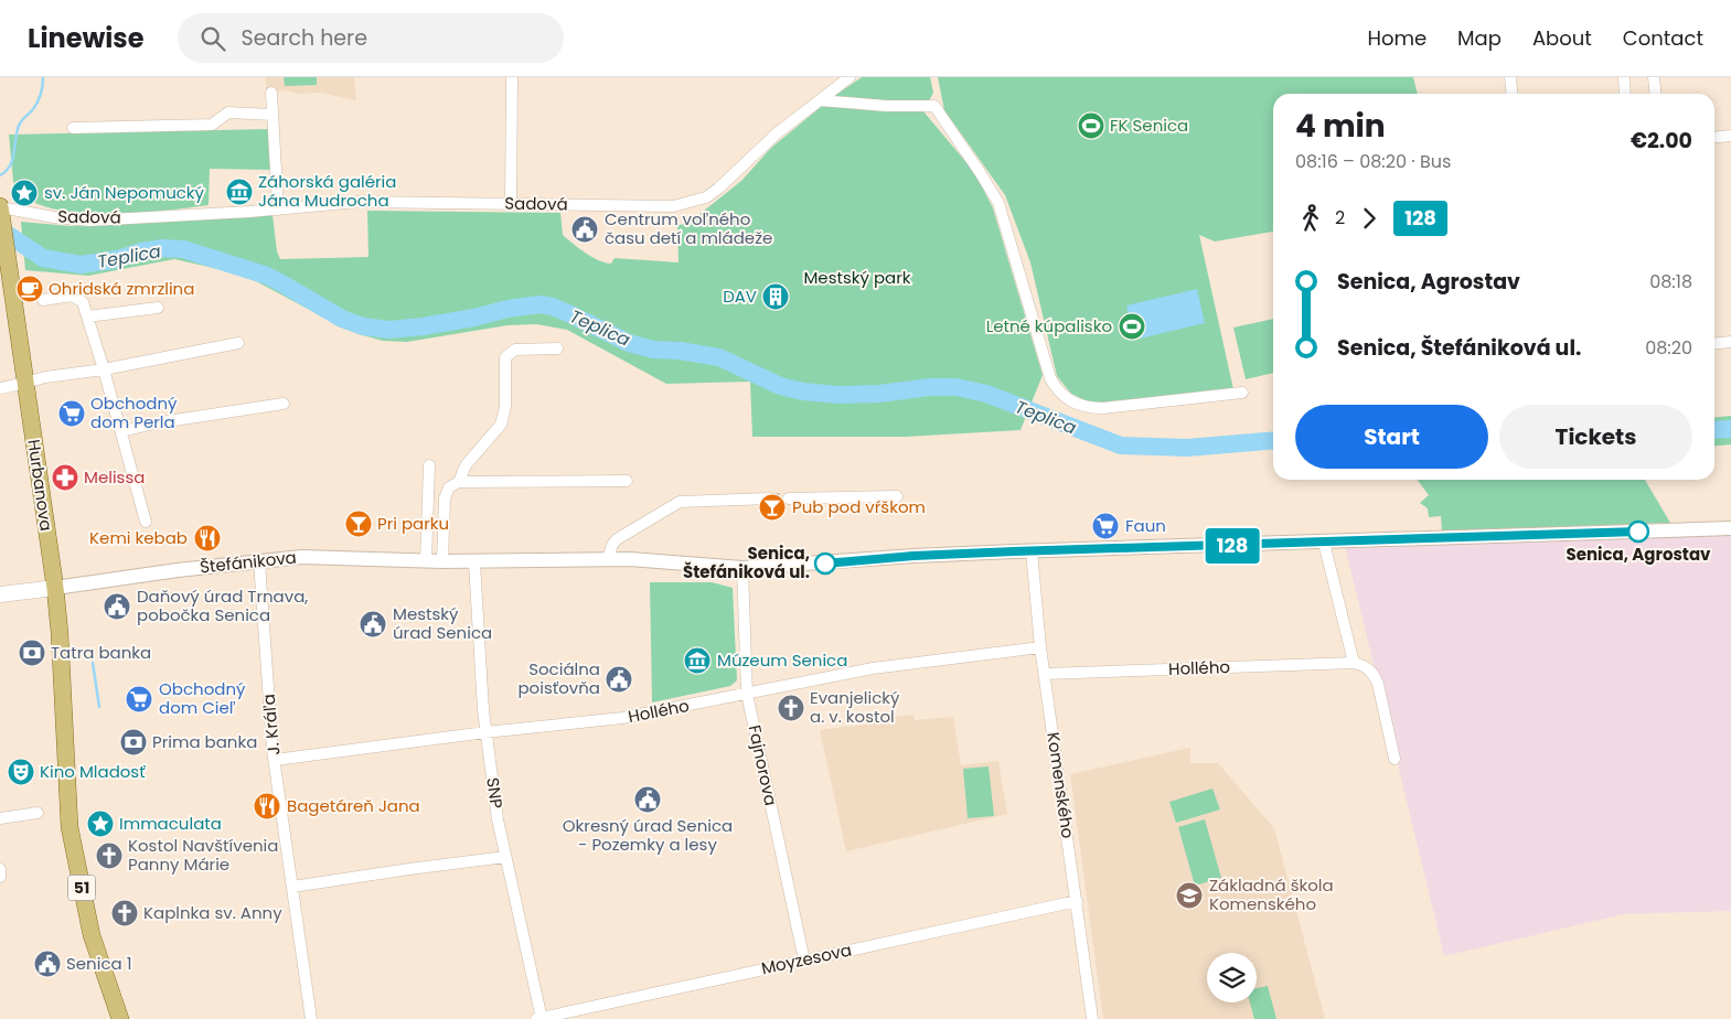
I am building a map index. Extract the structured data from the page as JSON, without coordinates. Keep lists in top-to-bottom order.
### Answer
{
  "streets": {
    "main road": ["Hurbanova", "51"],
    "street": [
      "Sadová",
      "Štefánikova",
      "Hollého",
      "J. Kráľa",
      "Fajnorova",
      "Komenského",
      "SNP",
      "Moyzesova"
    ]
  },
  "crossings": [
    ["Sadová", "Hurbanova"],
    ["Hurbanova", "Štefánikova"],
    ["Hurbanova", "51"],
    ["Štefánikova", "J. Kráľa"],
    ["Štefánikova", "Fajnorova"],
    ["Štefánikova", "Komenského"],
    ["Štefánikova", "SNP"],
    ["Štefánikova", "51"],
    ["Hollého", "J. Kráľa"],
    ["Hollého", "Fajnorova"],
    ["Hollého", "Komenského"],
    ["Hollého", "SNP"],
    ["Fajnorova", "Moyzesova"],
    ["Komenského", "Moyzesova"],
    ["SNP", "Moyzesova"]
  ],
  "water": ["Teplica"],
  "parks": ["Mestský park"],
  "places": {
    "sports": ["FK Senica", "Letné kúpalisko"],
    "museum": ["Záhorská galéria Jána Mudrocha", "Múzeum Senica"],
    "place": ["sv. Ján Nepomucký", "Immaculata"],
    "public building": [
      "Centrum voľného času detí a mládeže",
      "Daňový úrad Trnava, pobočka Senica",
      "Mestský úrad Senica",
      "Sociálna poisťovňa",
      "Okresný úrad Senica - Pozemky a lesy",
      "Senica 1"
    ],
    "cafe": ["Ohridská zmrzlina"],
    "building": ["DAV"],
    "supermarket": ["Obchodný dom Perla", "Faun", "Obchodný dom Cieľ"],
    "pharmacy": ["Melissa"],
    "bar": ["Pub pod vŕškom", "Pri parku"],
    "other": ["Senica, Agrostav", "Senica, Štefániková ul."],
    "restaurant": ["Kemi kebab", "Bagetáreň Jana"],
    "bank": ["Tatra banka", "Prima banka"],
    "church": ["Evanjelický a. v. kostol", "Kostol Navštívenia Panny Márie", "Kaplnka sv. Anny"],
    "theatre": ["Kino Mladosť"],
    "school or university": ["Základná škola Komenského"]
  },
  "lines": ["bus line 128"],
  "page": {
    "header": "Linewise",
    "search": "Search here",
    "nav": [
      "Home",
      "Map",
      "About",
      "Contact"
    ],
    "on_map": "128",
    "heading": ["4 min", "08:16 – 08:20 · Bus", "€2.00"],
    "legs": ["2", "128"],
    "list": [
      {
        "name": "Senica, Agrostav",
        "value": "08:18"
      },
      {
        "name": "Senica, Štefániková ul.",
        "value": "08:20"
      }
    ],
    "buttons": ["Start", "Tickets"]
  }
}
